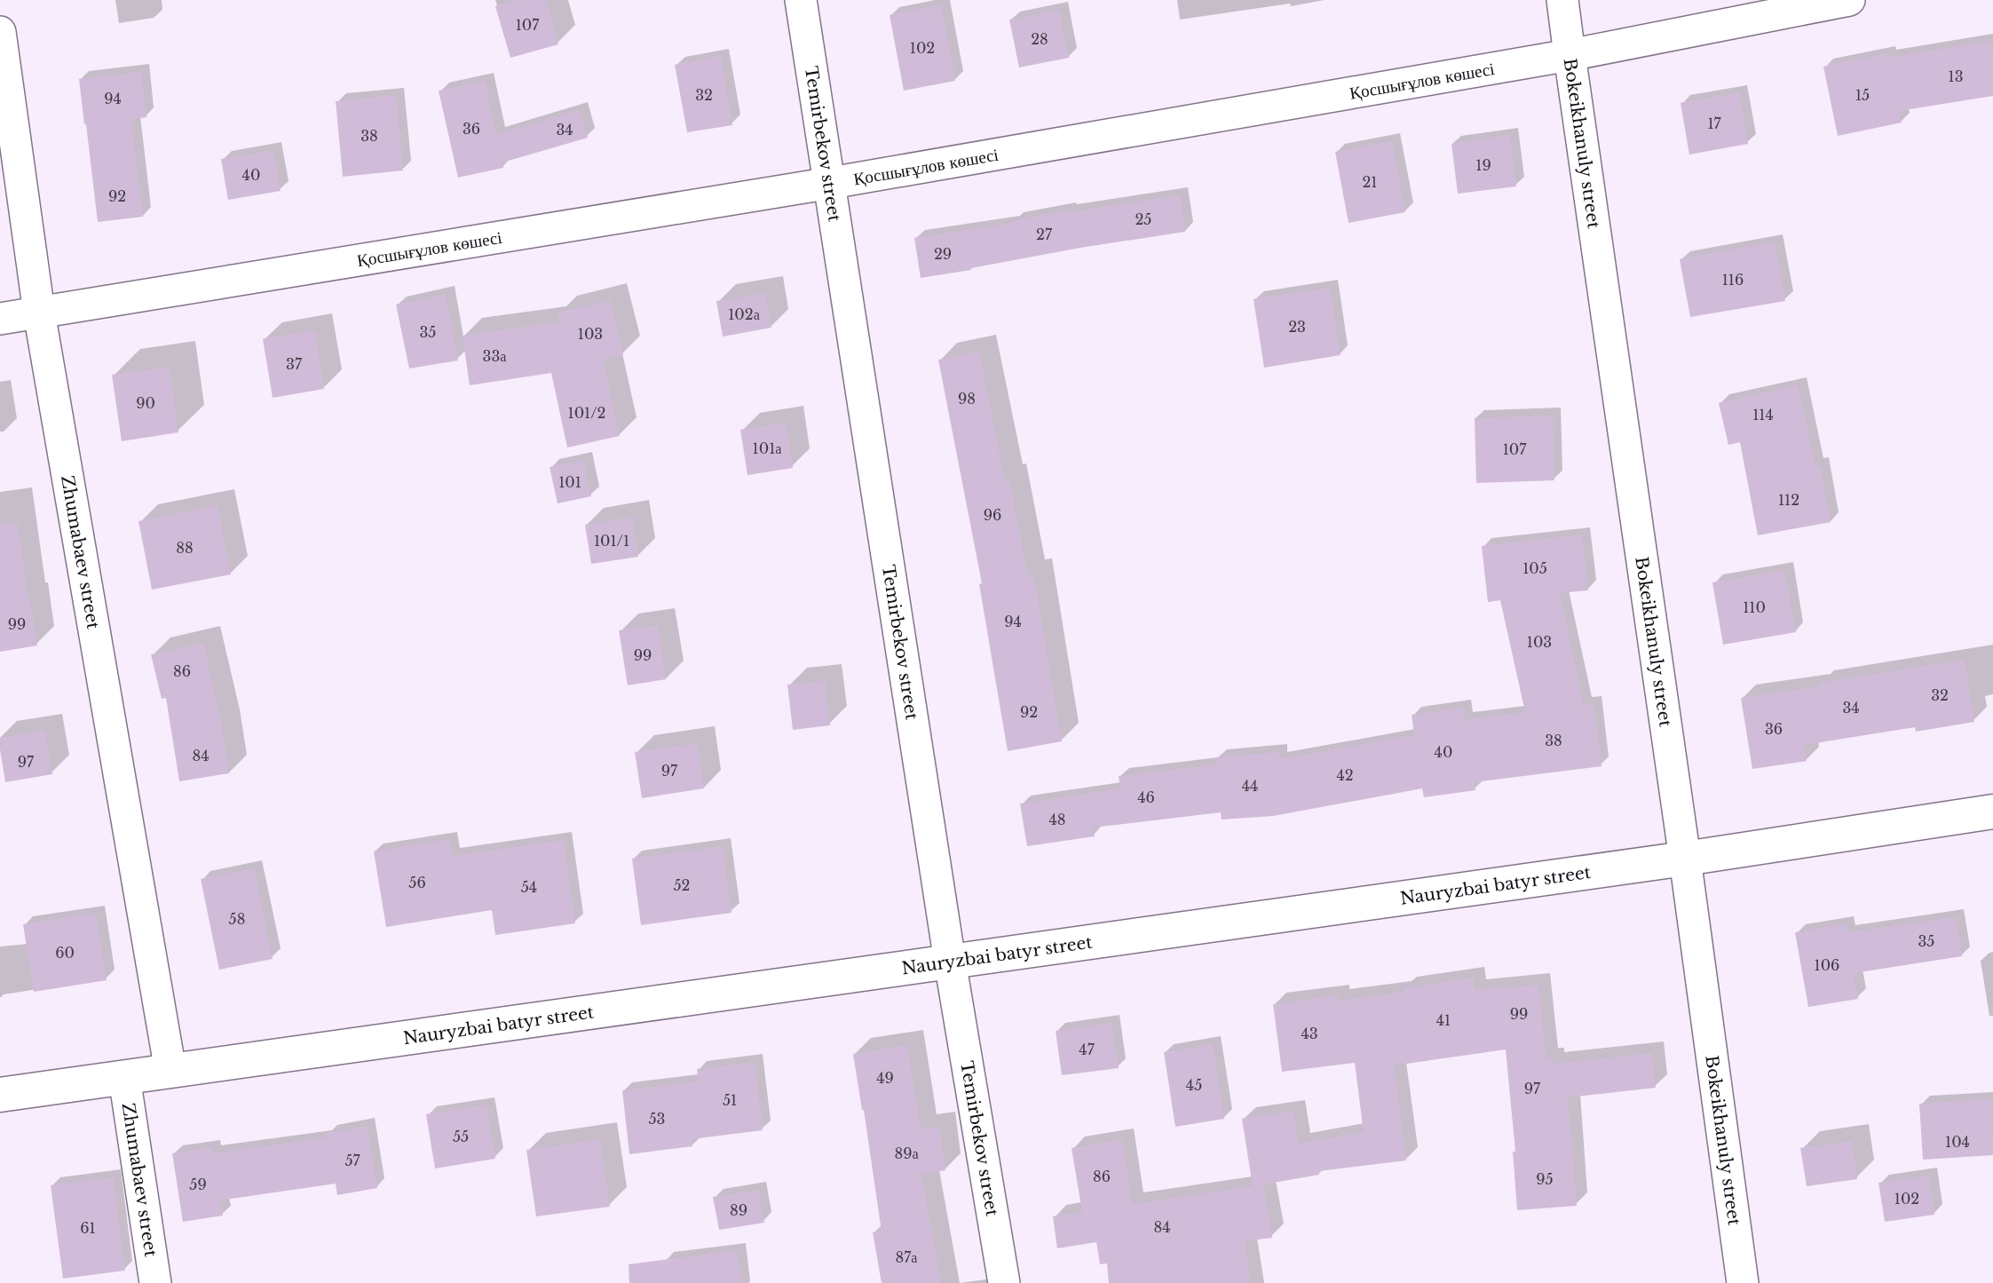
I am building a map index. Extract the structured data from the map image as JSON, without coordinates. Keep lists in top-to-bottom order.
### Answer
{
  "streets": {
    "street": [
      "Қосшығұлов көшесі",
      "Bokeikhanuly street",
      "Temirbekov street",
      "Zhumabaev street",
      "Nauryzbai batyr street"
    ]
  },
  "crossings": [
    ["Қосшығұлов көшесі", "Bokeikhanuly street"],
    ["Қосшығұлов көшесі", "Temirbekov street"],
    ["Қосшығұлов көшесі", "Zhumabaev street"],
    ["Bokeikhanuly street", "Nauryzbai batyr street"],
    ["Temirbekov street", "Nauryzbai batyr street"],
    ["Zhumabaev street", "Nauryzbai batyr street"]
  ],
  "house_numbers": [
    "107",
    "28",
    "102",
    "13",
    "32",
    "15",
    "94",
    "17",
    "36",
    "34",
    "38",
    "19",
    "40",
    "21",
    "92",
    "25",
    "27",
    "29",
    "116",
    "102а",
    "23",
    "35",
    "103",
    "33а",
    "37",
    "98",
    "90",
    "101/2",
    "114",
    "101а",
    "107",
    "101",
    "112",
    "96",
    "101/1",
    "88",
    "105",
    "110",
    "94",
    "99",
    "103",
    "99",
    "86",
    "32",
    "34",
    "92",
    "36",
    "38",
    "40",
    "84",
    "97",
    "97",
    "42",
    "44",
    "46",
    "48",
    "56",
    "52",
    "54",
    "58",
    "35",
    "60",
    "106",
    "99",
    "41",
    "43",
    "47",
    "49",
    "45",
    "97",
    "51",
    "53",
    "55",
    "104",
    "89а",
    "57",
    "86",
    "95",
    "59",
    "102",
    "89",
    "84",
    "61",
    "87а"
  ]
}
